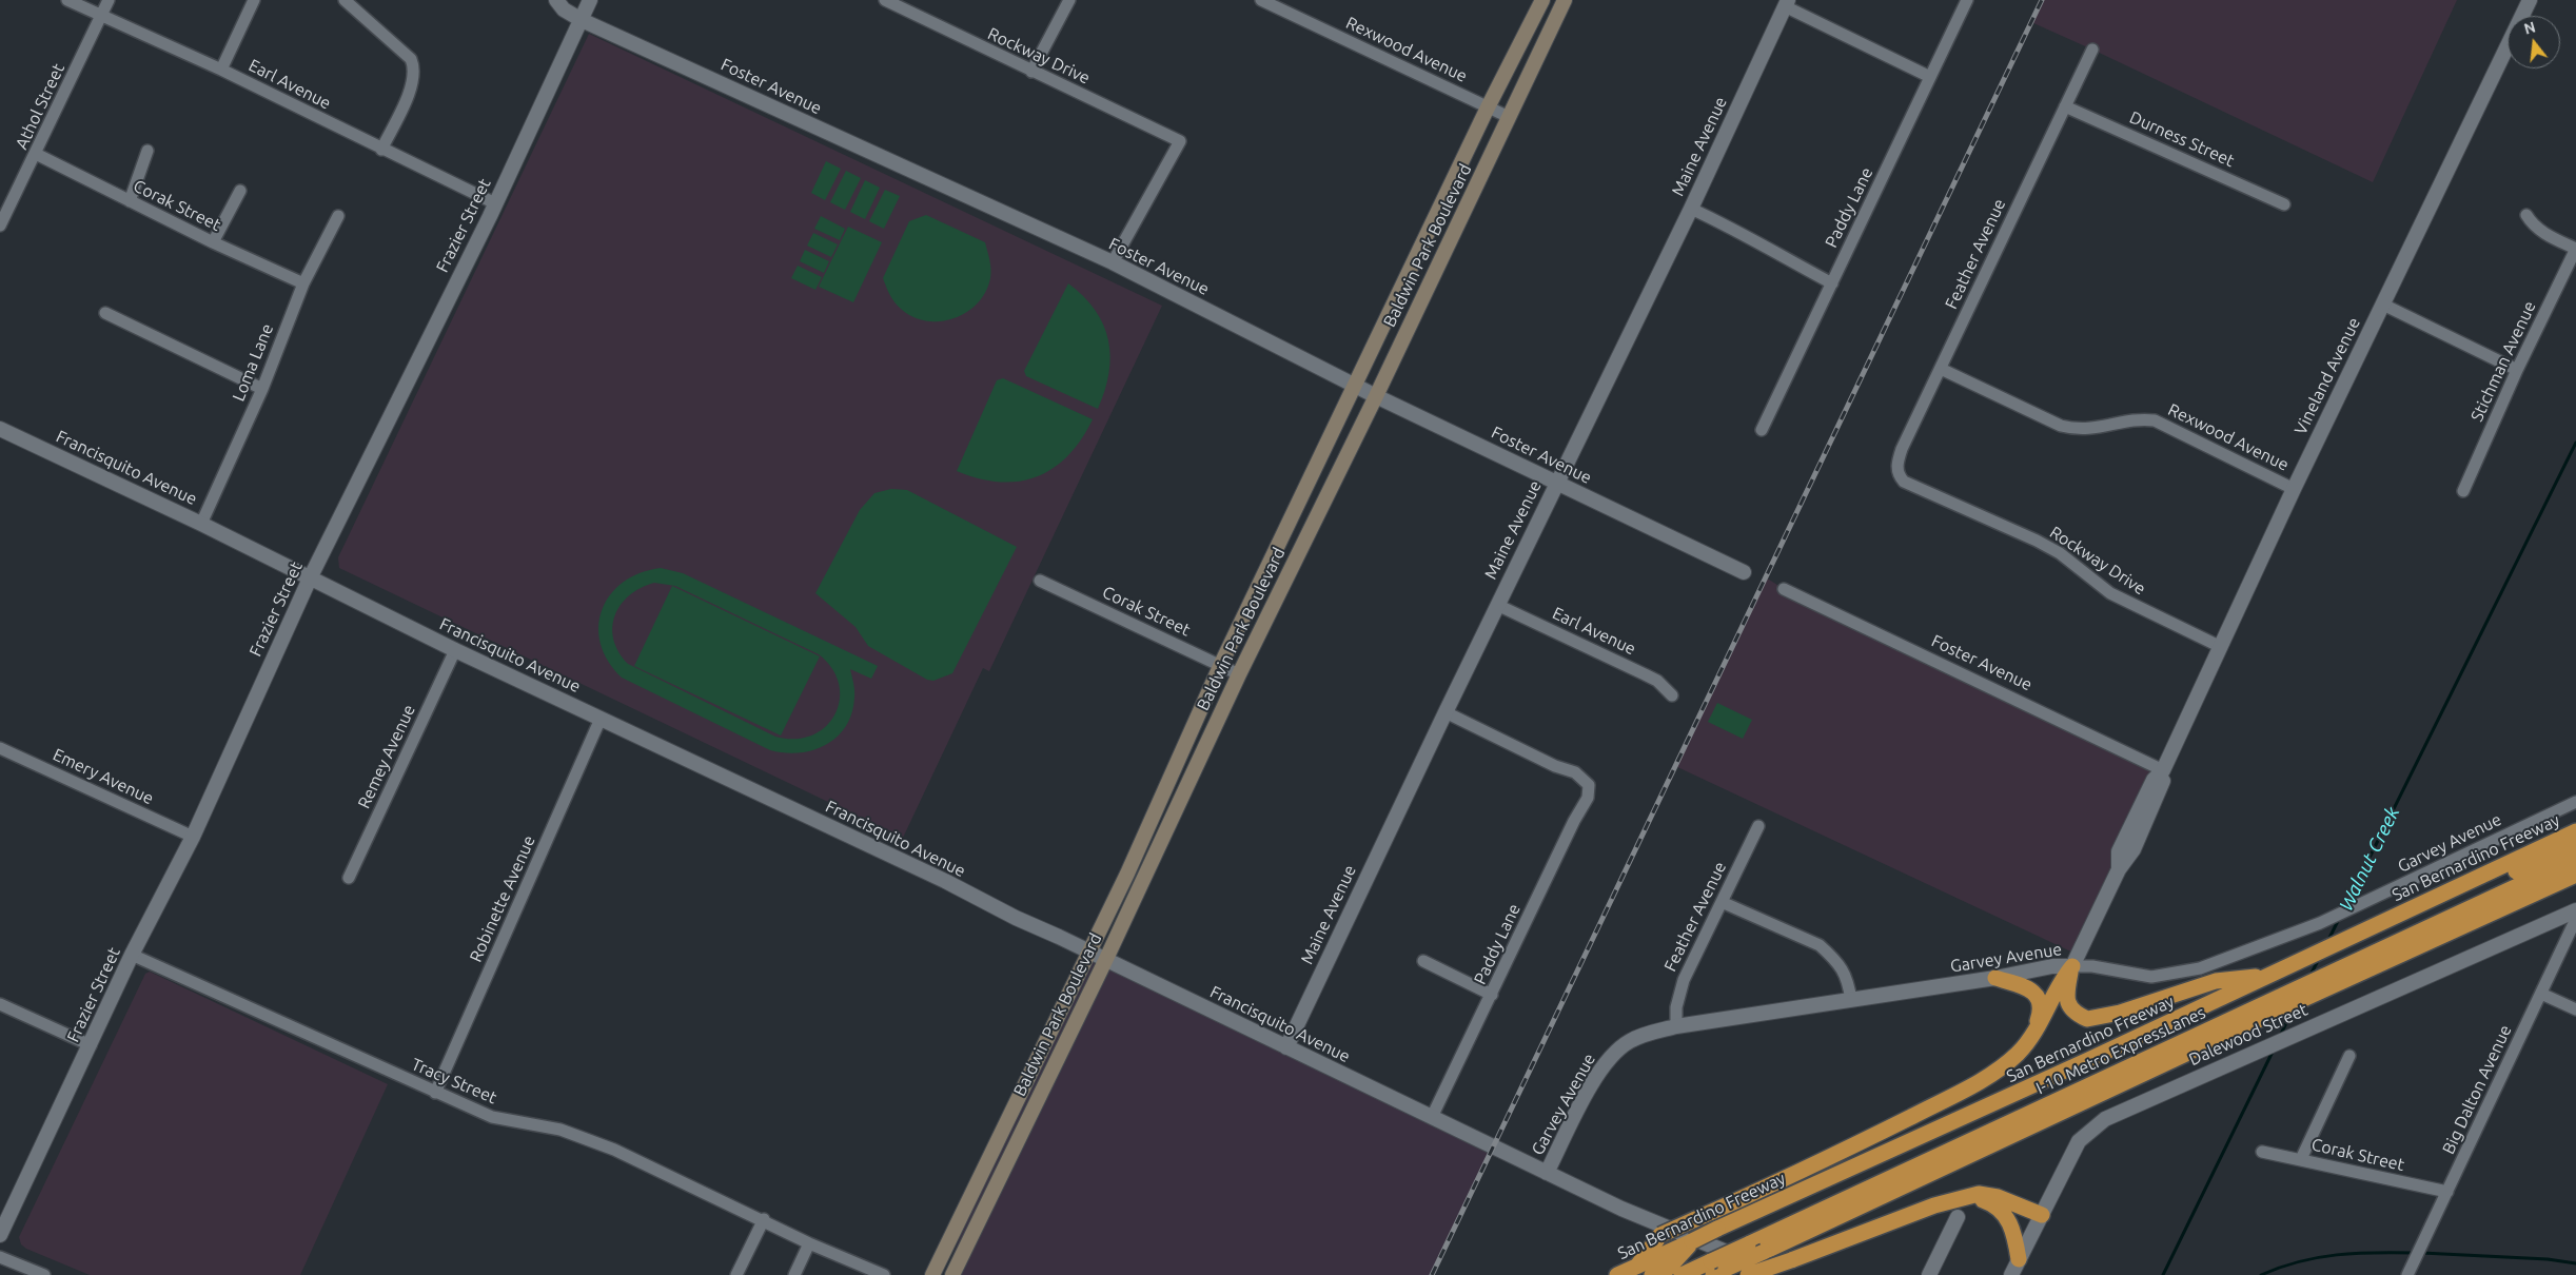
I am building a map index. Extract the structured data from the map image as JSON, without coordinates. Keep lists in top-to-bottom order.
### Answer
{
  "streets": {
    "highway": ["San Bernardino Freeway", "I-10 Metro ExpressLanes"],
    "main road": ["Baldwin Park Boulevard"],
    "street": [
      "Rexwood Avenue",
      "Rockway Drive",
      "Earl Avenue",
      "Foster Avenue",
      "Athol Street",
      "Durness Street",
      "Maine Avenue",
      "Corak Street",
      "Paddy Lane",
      "Frazier Street",
      "Feather Avenue",
      "Stichman Avenue",
      "Loma Lane",
      "Vineland Avenue",
      "Francisquito Avenue",
      "Remey Avenue",
      "Emery Avenue",
      "Garvey Avenue",
      "Robinette Avenue",
      "Dalewood Street",
      "Tracy Street",
      "Big Dalton Avenue"
    ]
  },
  "crossings": [
    ["Rexwood Avenue", "Baldwin Park Boulevard"],
    ["Rexwood Avenue", "Feather Avenue"],
    ["Rexwood Avenue", "Vineland Avenue"],
    ["Rockway Drive", "Foster Avenue"],
    ["Rockway Drive", "Feather Avenue"],
    ["Rockway Drive", "Vineland Avenue"],
    ["Earl Avenue", "Athol Street"],
    ["Earl Avenue", "Maine Avenue"],
    ["Earl Avenue", "Frazier Street"],
    ["Foster Avenue", "Maine Avenue"],
    ["Foster Avenue", "Frazier Street"],
    ["Foster Avenue", "Baldwin Park Boulevard"],
    ["Foster Avenue", "Vineland Avenue"],
    ["Athol Street", "Corak Street"],
    ["Durness Street", "Feather Avenue"],
    ["Maine Avenue", "Paddy Lane"],
    ["Maine Avenue", "Francisquito Avenue"],
    ["Corak Street", "Baldwin Park Boulevard"],
    ["Corak Street", "Loma Lane"],
    ["Corak Street", "Big Dalton Avenue"],
    ["Paddy Lane", "Francisquito Avenue"],
    ["Frazier Street", "Francisquito Avenue"],
    ["Frazier Street", "Emery Avenue"],
    ["Frazier Street", "Tracy Street"],
    ["Baldwin Park Boulevard", "Francisquito Avenue"],
    ["Feather Avenue", "Garvey Avenue"],
    ["Loma Lane", "Francisquito Avenue"],
    ["Vineland Avenue", "Garvey Avenue"],
    ["Francisquito Avenue", "Remey Avenue"],
    ["Francisquito Avenue", "Garvey Avenue"],
    ["Francisquito Avenue", "Robinette Avenue"],
    ["San Bernardino Freeway", "I-10 Metro ExpressLanes"],
    ["Robinette Avenue", "Tracy Street"]
  ],
  "water": ["Walnut Creek"],
  "north": "top"
}
